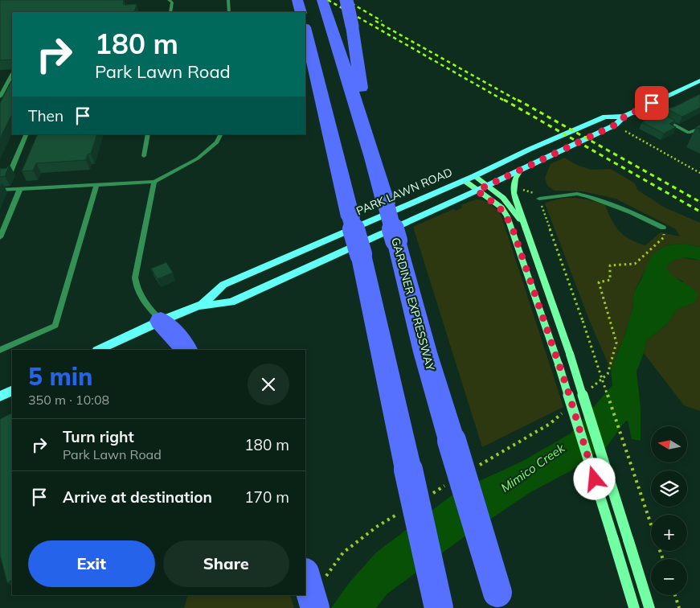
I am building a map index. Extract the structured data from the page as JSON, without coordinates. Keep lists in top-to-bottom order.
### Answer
{
  "streets": {
    "highway": ["GARDINER EXPRESSWAY"],
    "main road": ["PARK LAWN ROAD"]
  },
  "water": ["Mimico Creek"],
  "north": "left",
  "page": {
    "turn": ["180 m", "Park Lawn Road"],
    "then": "Then",
    "heading": ["5 min", "350 m · 10:08"],
    "list": [
      {
        "name": "Turn right",
        "note": "Park Lawn Road",
        "value": "180 m"
      },
      {
        "name": "Arrive at destination",
        "value": "170 m"
      }
    ],
    "map_buttons": ["+", "−"],
    "buttons": ["Exit", "Share"]
  }
}
